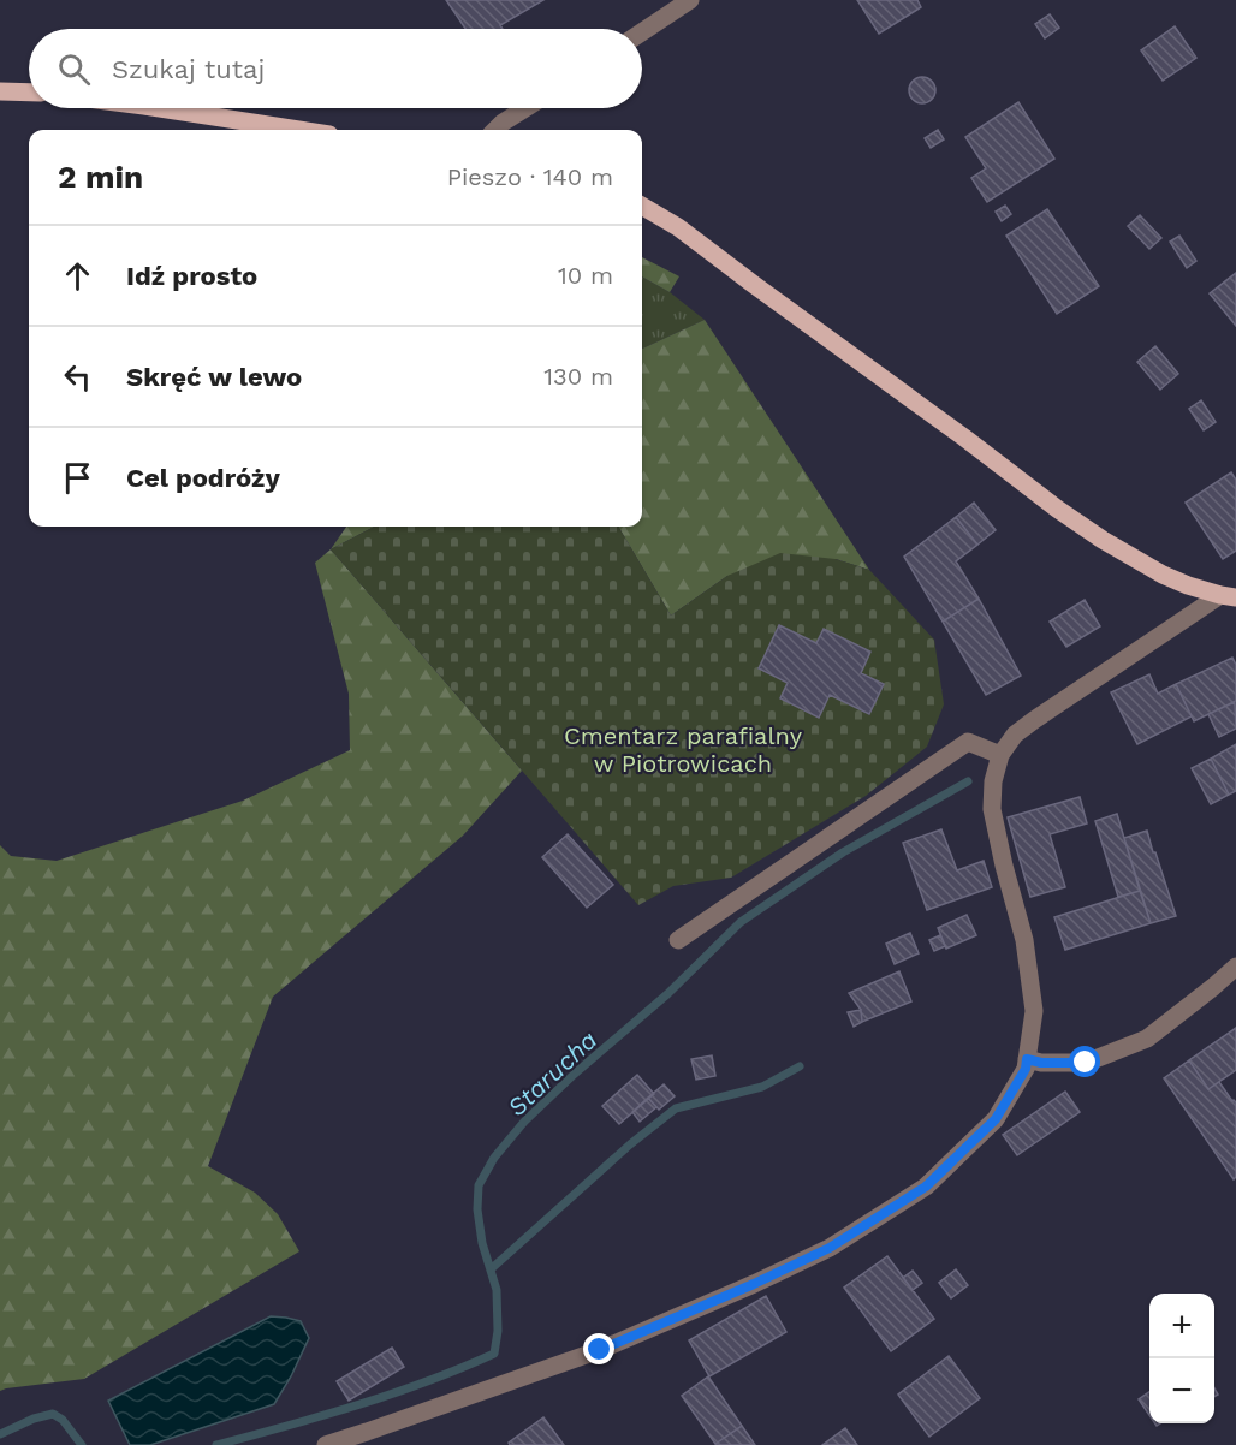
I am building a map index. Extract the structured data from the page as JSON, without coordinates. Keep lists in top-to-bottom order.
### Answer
{
  "water": ["Starucha"],
  "parks": ["Cmentarz parafialny w Piotrowicach"],
  "page": {
    "search": "Szukaj tutaj",
    "heading": ["2 min", "Pieszo · 140 m"],
    "list": [
      ["Idź prosto", "10 m"],
      ["Skręć w lewo", "130 m"],
      "Cel podróży"
    ],
    "map_buttons": ["+", "−"]
  }
}
